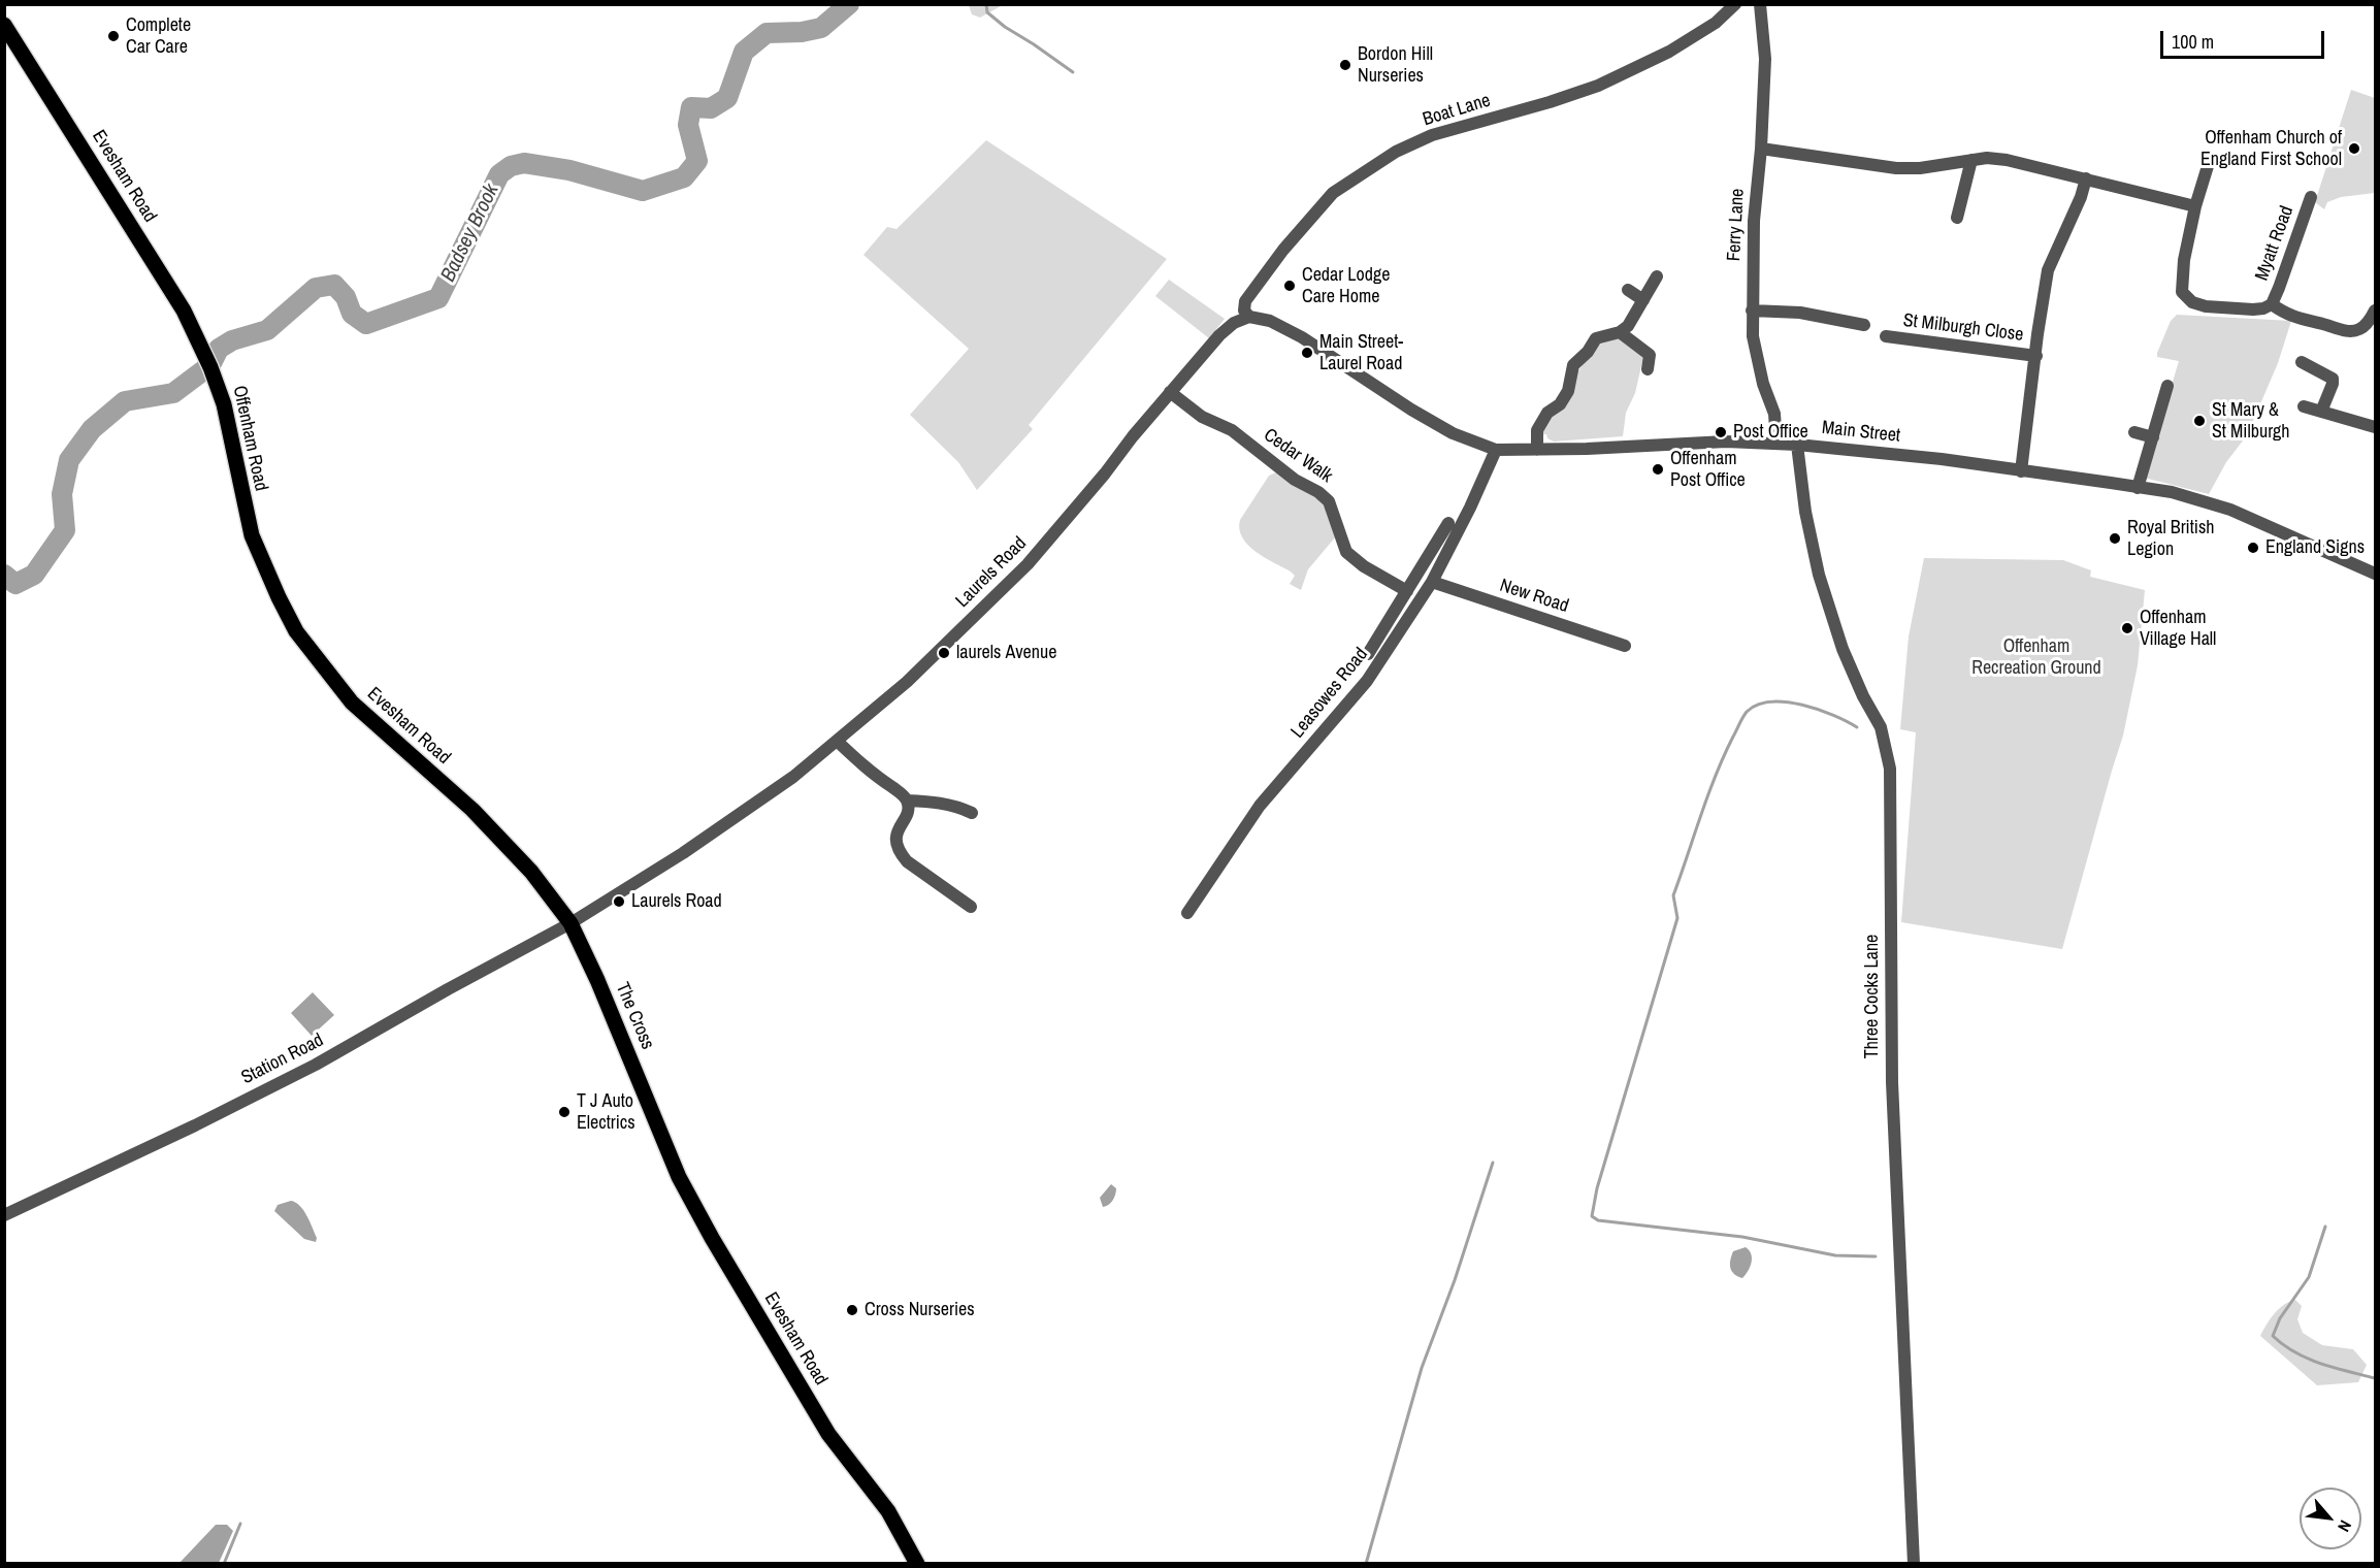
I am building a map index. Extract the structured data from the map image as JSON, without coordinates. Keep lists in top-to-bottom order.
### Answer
{
  "streets": {
    "main road": ["Evesham Road", "Offenham Road", "The Cross"],
    "street": [
      "Boat Lane",
      "Ferry Lane",
      "Myatt Road",
      "St Milburgh Close",
      "Main Street",
      "Cedar Walk",
      "Laurels Road",
      "New Road",
      "Leasowes Road",
      "Three Cocks Lane",
      "Station Road"
    ]
  },
  "crossings": [
    ["Boat Lane", "Main Street"],
    ["Boat Lane", "Laurels Road"],
    ["Evesham Road", "Offenham Road"],
    ["Evesham Road", "Laurels Road"],
    ["Evesham Road", "The Cross"],
    ["Evesham Road", "Station Road"],
    ["Ferry Lane", "Main Street"],
    ["St Milburgh Close", "Main Street"],
    ["Main Street", "Laurels Road"],
    ["Main Street", "Leasowes Road"],
    ["Main Street", "Three Cocks Lane"],
    ["Cedar Walk", "Laurels Road"],
    ["Laurels Road", "The Cross"],
    ["Laurels Road", "Station Road"],
    ["New Road", "Leasowes Road"],
    ["The Cross", "Station Road"]
  ],
  "water": ["Badsey Brook"],
  "parks": ["Offenham Recreation Ground"],
  "places": [
    "Complete Car Care",
    "Bordon Hill Nurseries",
    "Offenham Church of England First School",
    "Cedar Lodge Care Home",
    "Main Street- Laurel Road",
    "St Mary & St Milburgh",
    "Post Office",
    "Offenham Post Office",
    "Royal British Legion",
    "England Signs",
    "Offenham Village Hall",
    "laurels Avenue",
    "Laurels Road",
    "T J Auto Electrics",
    "Cross Nurseries"
  ],
  "scale_bar": "100 m",
  "north": "bottom right"
}
